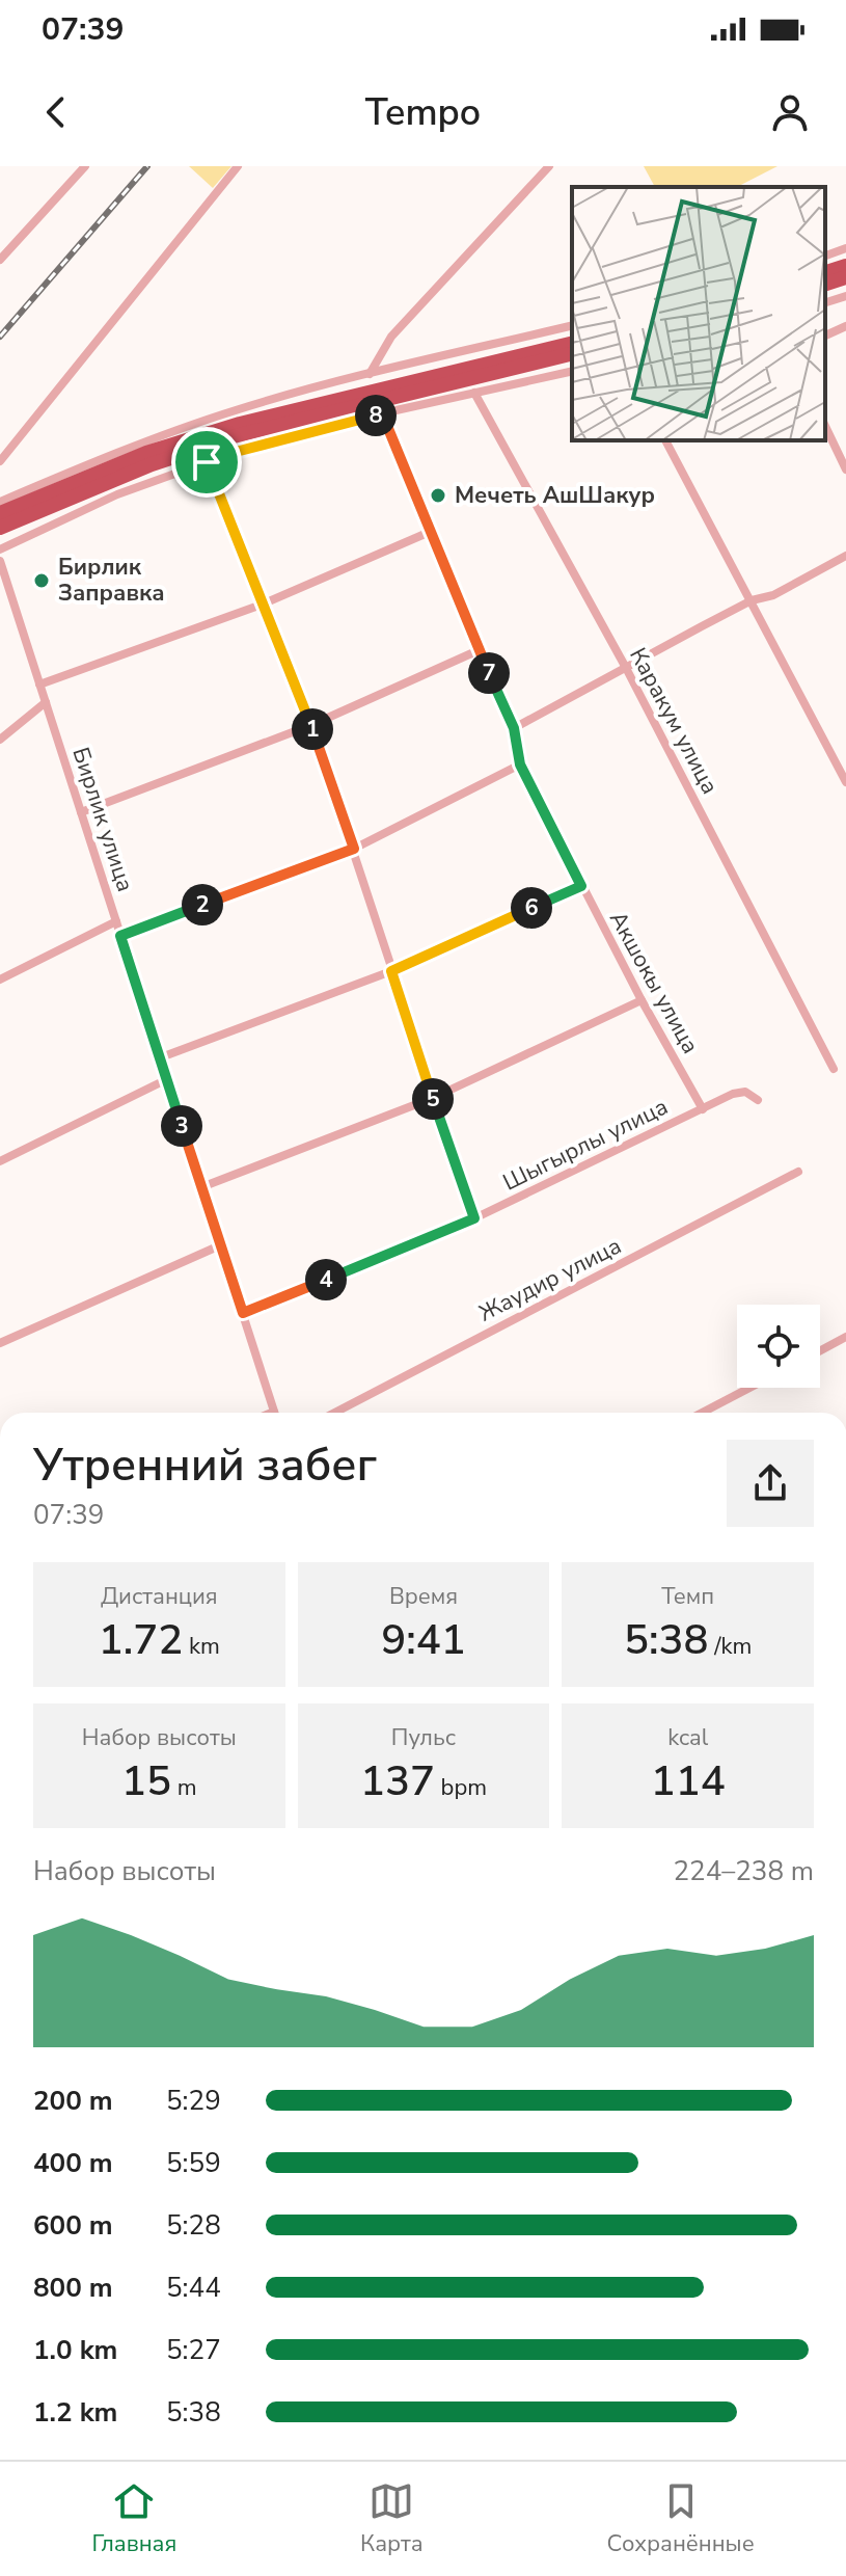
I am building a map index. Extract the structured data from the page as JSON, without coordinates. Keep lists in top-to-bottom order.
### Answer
{
  "streets": {
    "street": [
      "Каракум улица",
      "Бирлик улица",
      "Акшокы улица",
      "Шыгырлы улица",
      "Жаудир улица"
    ]
  },
  "crossings": [
    ["Бирлик улица", "Шыгырлы улица"],
    ["Акшокы улица", "Шыгырлы улица"]
  ],
  "places": ["Мечеть АшШакур", "Бирлик Заправка"],
  "page": {
    "status": "07:39",
    "header": "Tempo",
    "pins": [
      "8",
      "7",
      "1",
      "2",
      "6",
      "5",
      "3",
      "4"
    ],
    "heading": ["Утренний забег", "07:39"],
    "stats": [
      ["Дистанция", "1.72 km"],
      ["Время", "9:41"],
      ["Темп", "5:38 /km"],
      ["Набор высоты", "15 m"],
      ["Пульс", "137 bpm"],
      ["kcal", "114"]
    ],
    "chart": ["Набор высоты", "224–238 m"],
    "list": [
      {
        "name": "200 m",
        "note": "5:29"
      },
      {
        "name": "400 m",
        "note": "5:59"
      },
      {
        "name": "600 m",
        "note": "5:28"
      },
      {
        "name": "800 m",
        "note": "5:44"
      },
      {
        "name": "1.0 km",
        "note": "5:27"
      },
      {
        "name": "1.2 km",
        "note": "5:38"
      }
    ],
    "tabs": ["Главная", "Карта", "Сохранённые"]
  }
}
